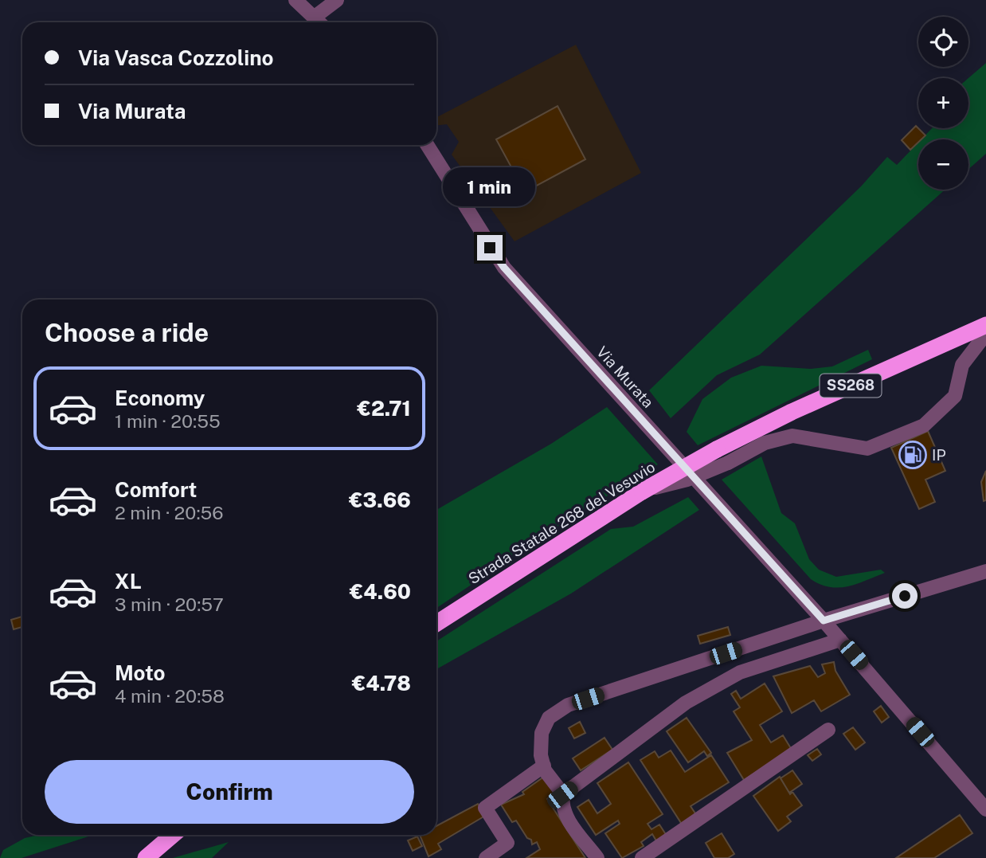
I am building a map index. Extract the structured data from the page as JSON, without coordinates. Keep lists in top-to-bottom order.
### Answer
{
  "streets": {
    "highway": ["SS268", "Strada Statale 268 del Vesuvio"],
    "street": ["Via Murata"]
  },
  "places": {
    "fuel station": ["IP"]
  },
  "page": {
    "map_buttons": ["+", "−"],
    "banner": ["Via Vasca Cozzolino", "Via Murata"],
    "bubble": "1 min",
    "heading": "Choose a ride",
    "list": [
      {
        "name": "Economy",
        "note": "1 min · 20:55",
        "value": "€2.71"
      },
      {
        "name": "Comfort",
        "note": "2 min · 20:56",
        "value": "€3.66"
      },
      {
        "name": "XL",
        "note": "3 min · 20:57",
        "value": "€4.60"
      },
      {
        "name": "Moto",
        "note": "4 min · 20:58",
        "value": "€4.78"
      }
    ],
    "buttons": "Confirm"
  }
}
